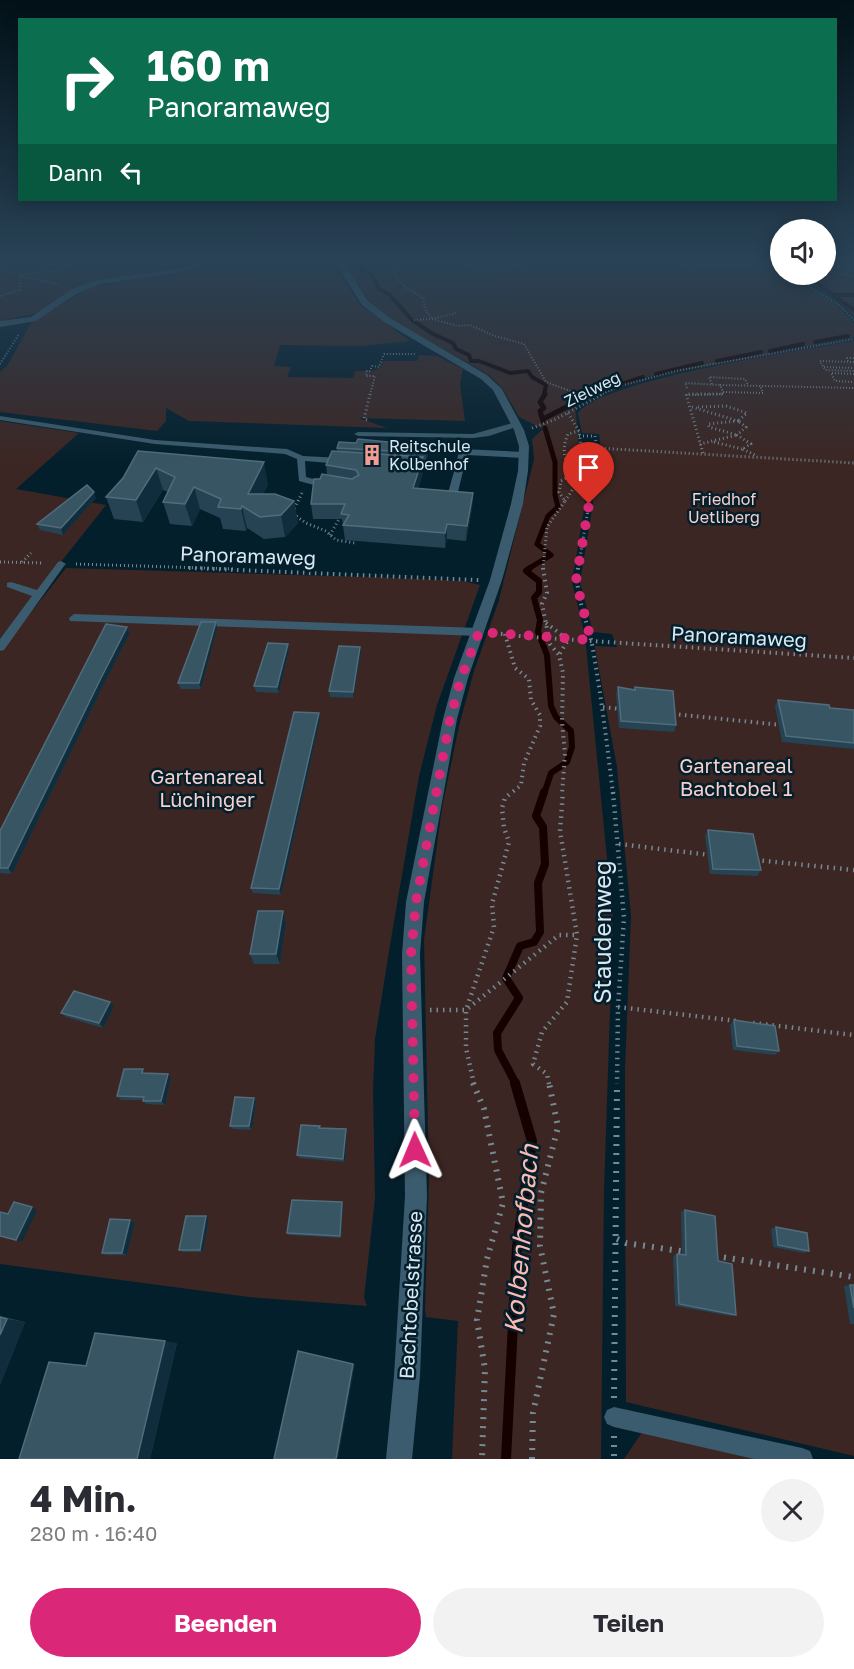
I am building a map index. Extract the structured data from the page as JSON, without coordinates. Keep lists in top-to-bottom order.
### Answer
{
  "streets": {
    "street": ["Bachtobelstrasse"],
    "path": ["Zielweg", "Panoramaweg", "Staudenweg"]
  },
  "crossings": [
    ["Zielweg", "Staudenweg"],
    ["Zielweg", "Bachtobelstrasse"],
    ["Panoramaweg", "Staudenweg"],
    ["Panoramaweg", "Bachtobelstrasse"]
  ],
  "water": ["Kolbenhofbach"],
  "parks": ["Friedhof Uetliberg", "Gartenareal Bachtobel 1", "Gartenareal Lüchinger"],
  "places": {
    "building": ["Reitschule Kolbenhof"]
  },
  "page": {
    "turn": ["160 m", "Panoramaweg"],
    "then": "Dann",
    "heading": ["4 Min.", "280 m · 16:40"],
    "buttons": ["Beenden", "Teilen"]
  }
}
